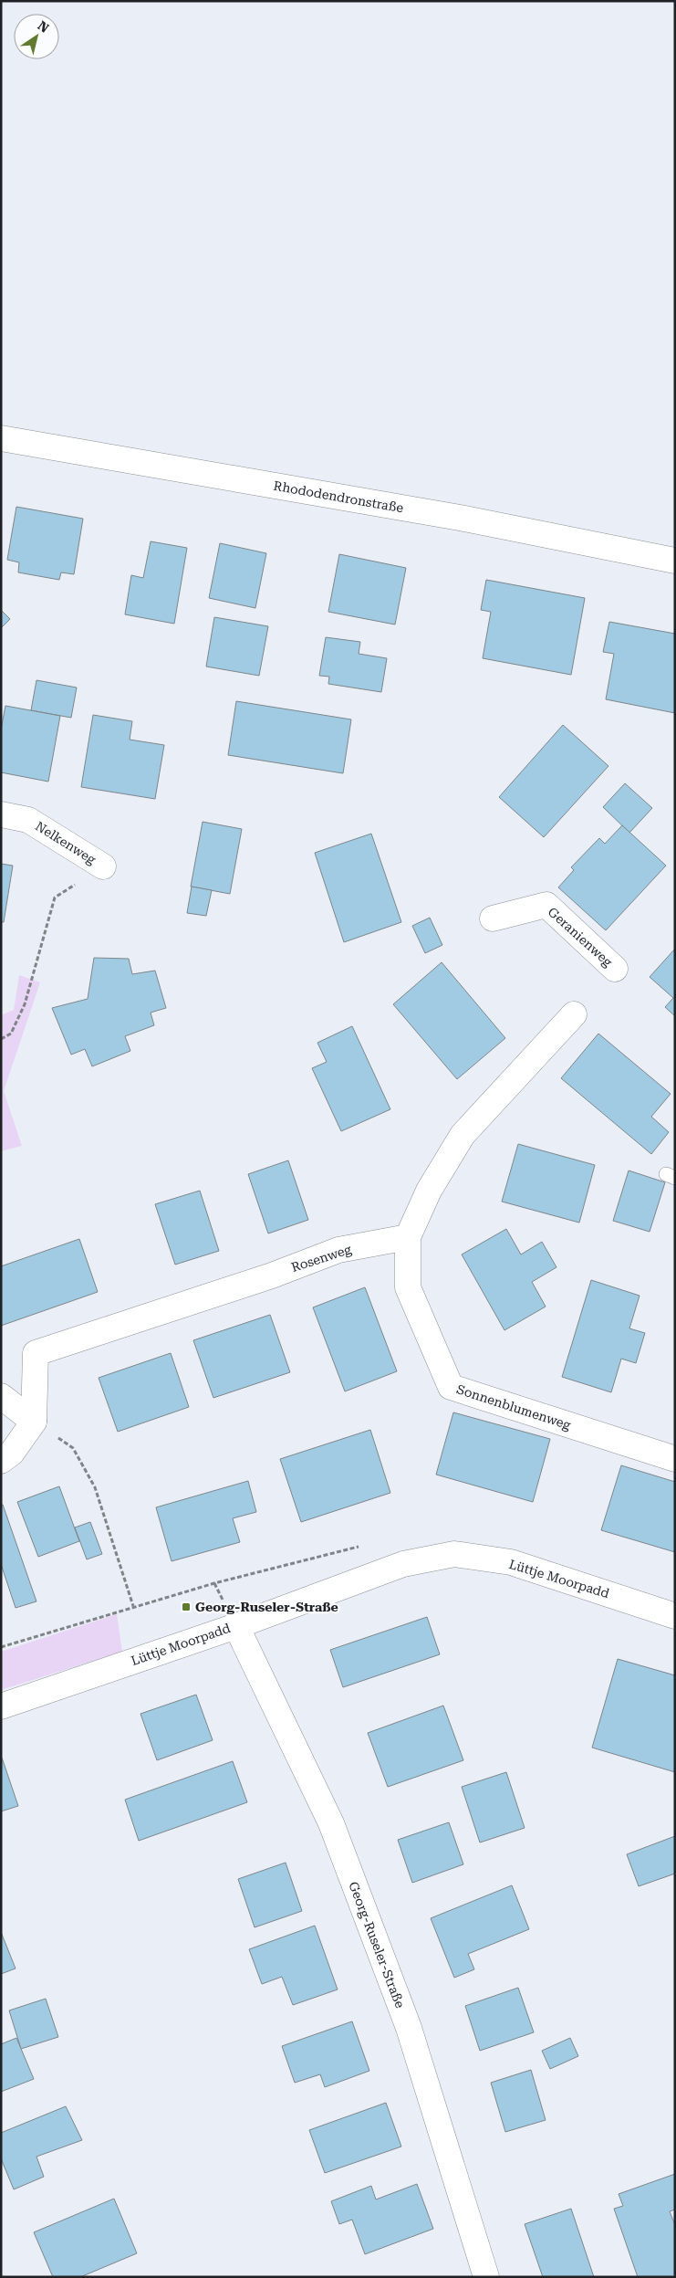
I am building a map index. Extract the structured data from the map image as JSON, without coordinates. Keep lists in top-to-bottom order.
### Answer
{
  "streets": {
    "street": [
      "Rhododendronstraße",
      "Nelkenweg",
      "Geranienweg",
      "Rosenweg",
      "Sonnenblumenweg",
      "Lüttje Moorpadd",
      "Georg-Ruseler-Straße"
    ]
  },
  "crossings": [
    ["Rosenweg", "Sonnenblumenweg"],
    ["Lüttje Moorpadd", "Georg-Ruseler-Straße"]
  ],
  "places": {
    "transit": ["Georg-Ruseler-Straße"]
  },
  "north": "top right"
}
